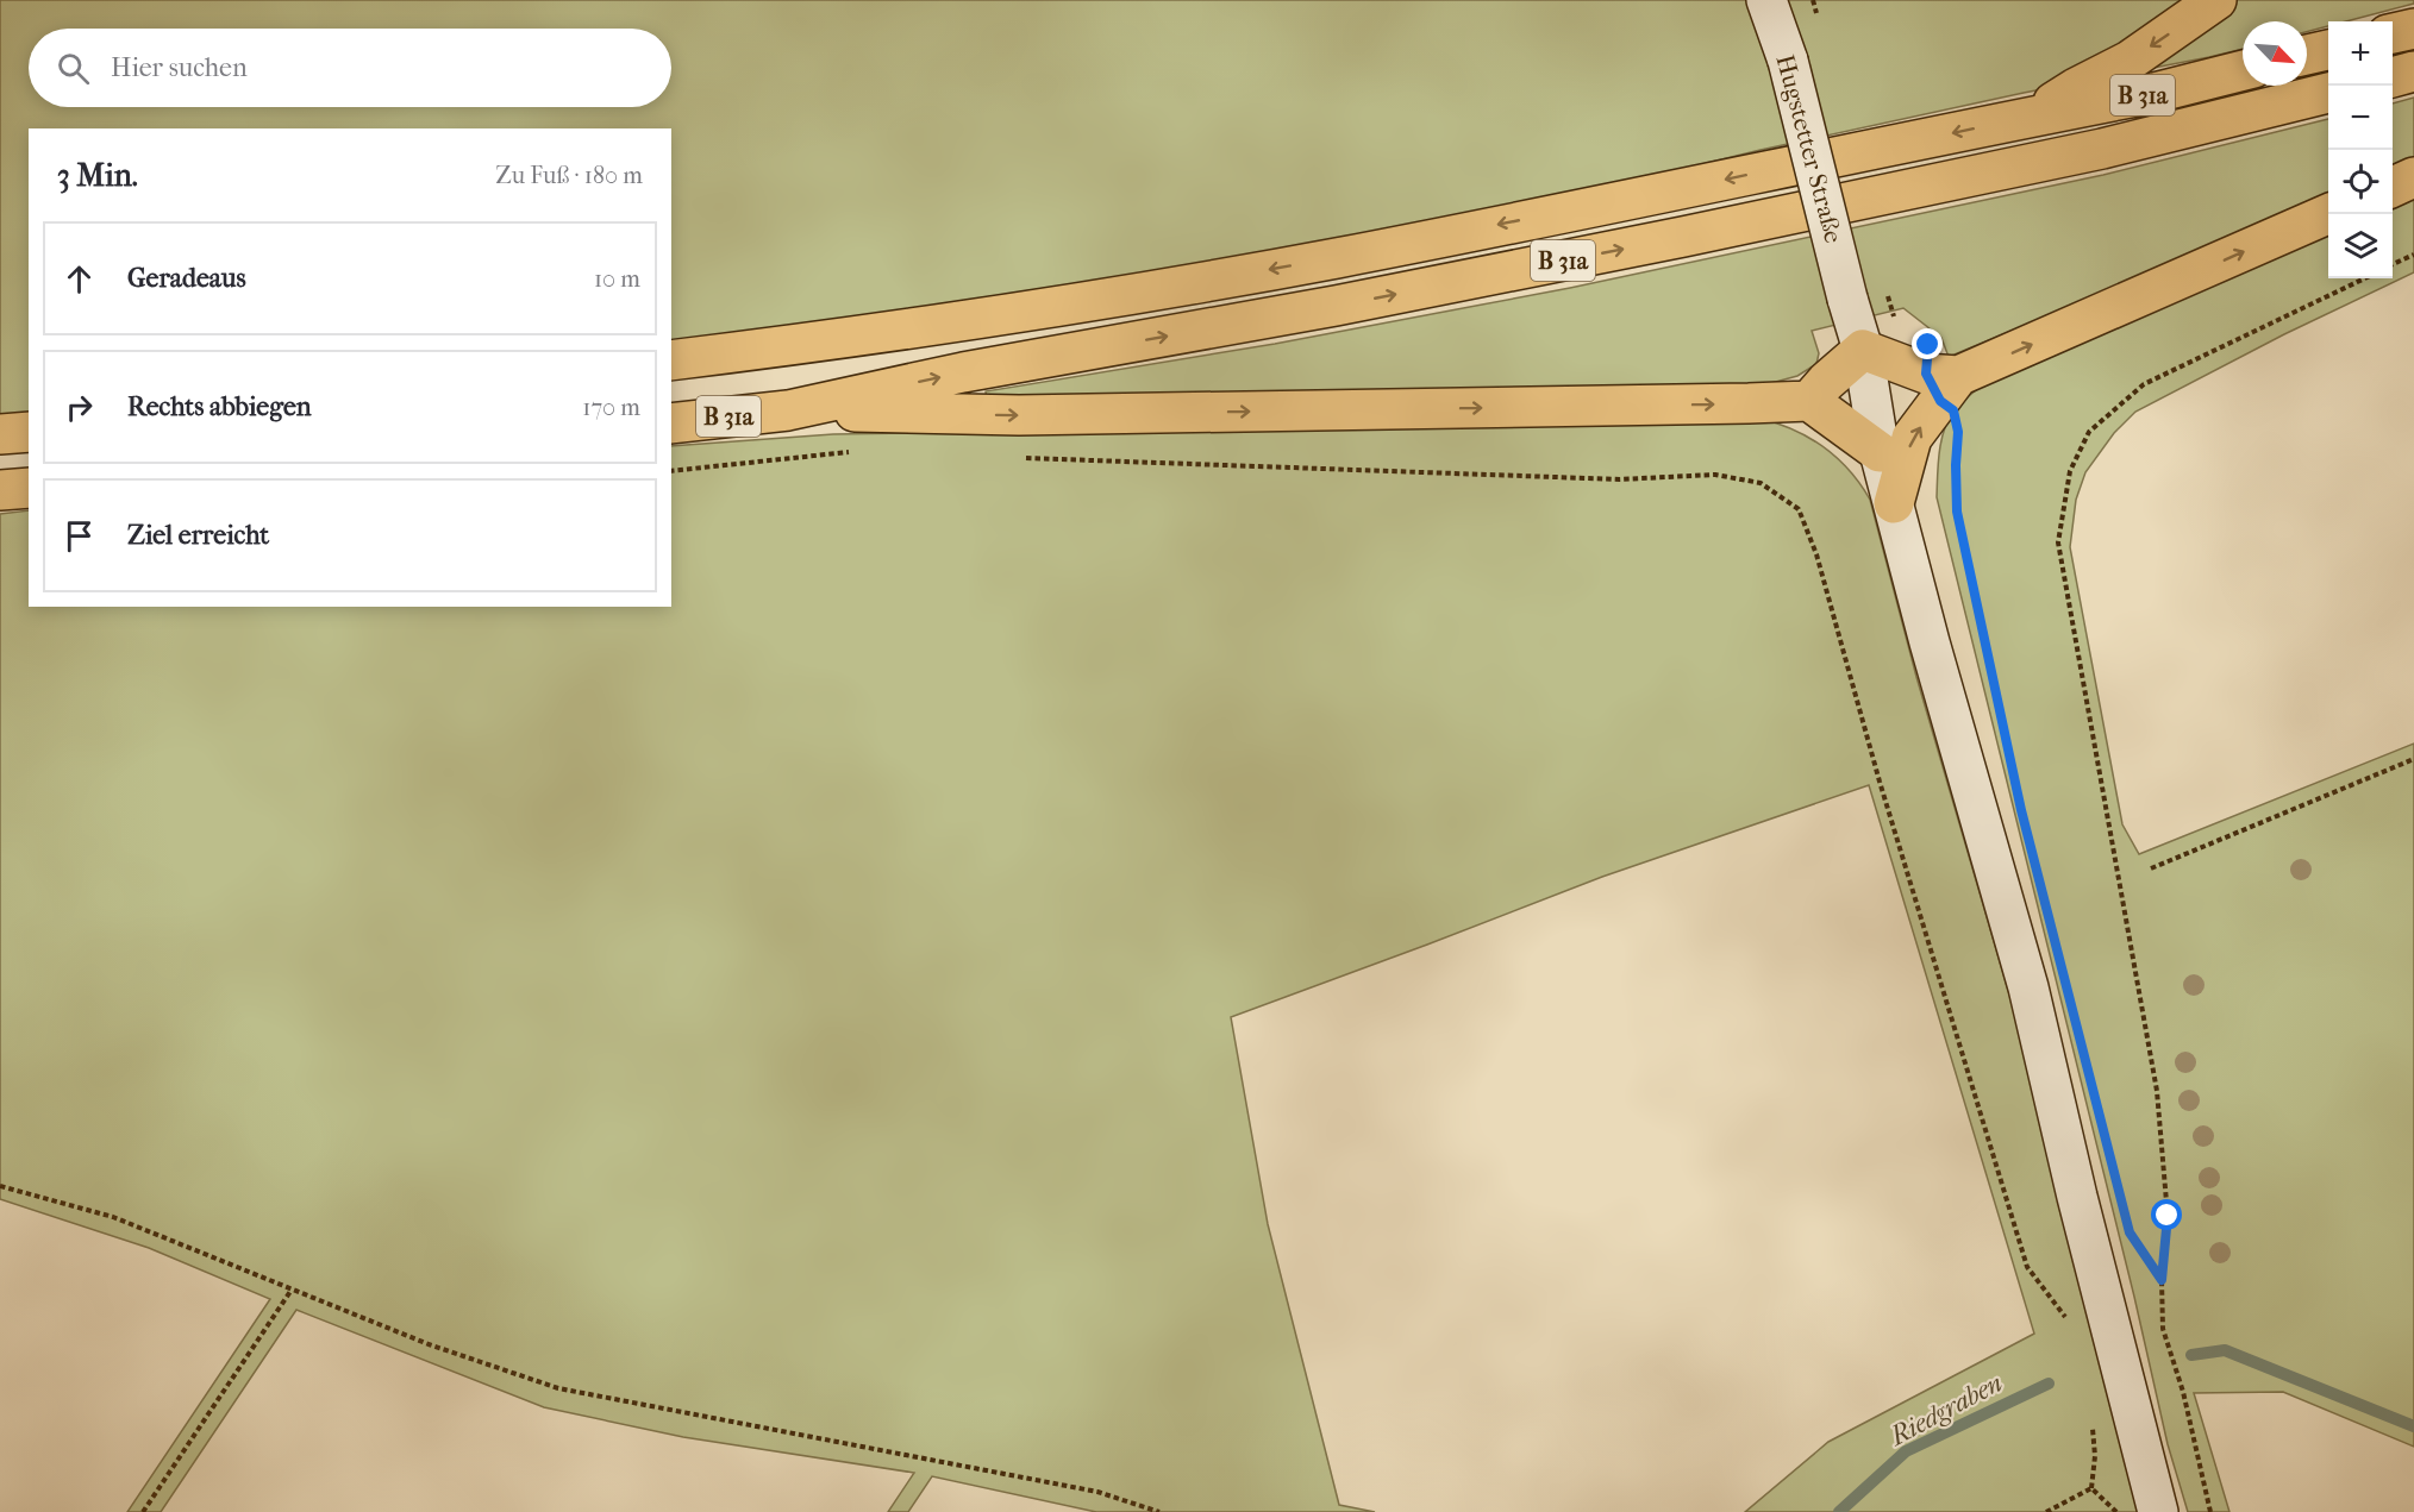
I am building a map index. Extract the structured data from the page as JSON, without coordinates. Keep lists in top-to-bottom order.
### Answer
{
  "streets": {
    "highway": ["B 31a"],
    "main road": ["Hugstetter Straße"]
  },
  "water": ["Riedgraben"],
  "north": "bottom right",
  "page": {
    "map_buttons": ["+", "−"],
    "search": "Hier suchen",
    "heading": ["3 Min.", "Zu Fuß · 180 m"],
    "list": [
      ["Geradeaus", "10 m"],
      ["Rechts abbiegen", "170 m"],
      "Ziel erreicht"
    ]
  }
}
